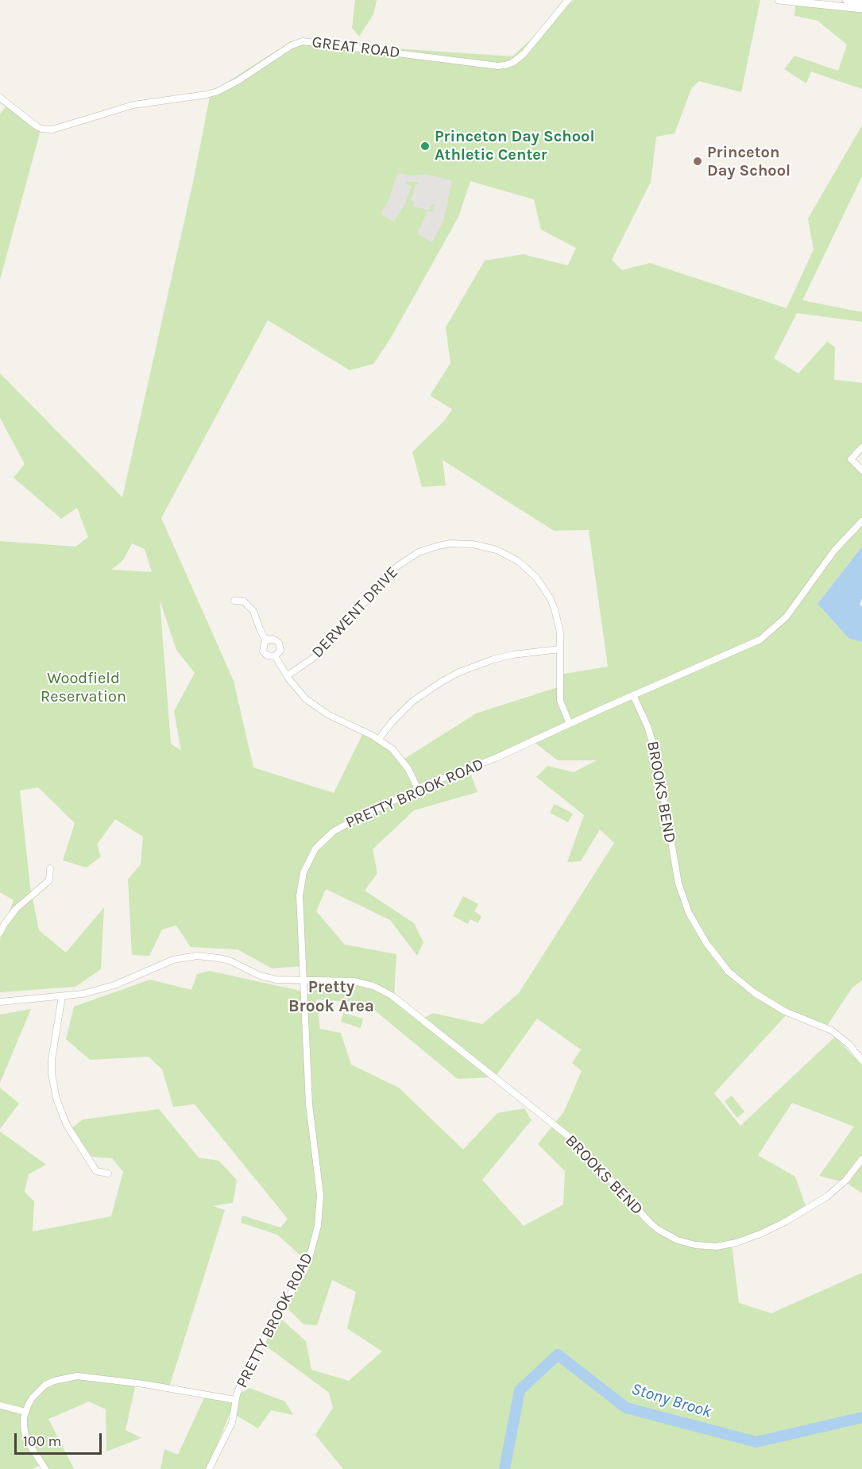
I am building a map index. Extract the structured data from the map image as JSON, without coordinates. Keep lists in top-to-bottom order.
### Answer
{
  "streets": {
    "street": [
      "GREAT ROAD",
      "DERWENT DRIVE",
      "BROOKS BEND",
      "PRETTY BROOK ROAD"
    ]
  },
  "crossings": [
    ["DERWENT DRIVE", "PRETTY BROOK ROAD"],
    ["BROOKS BEND", "PRETTY BROOK ROAD"]
  ],
  "districts": ["Pretty Brook Area"],
  "water": ["Stony Brook"],
  "parks": ["Woodfield Reservation"],
  "places": ["Princeton Day School Athletic Center", "Princeton Day School"],
  "scale_bar": "100 m"
}
